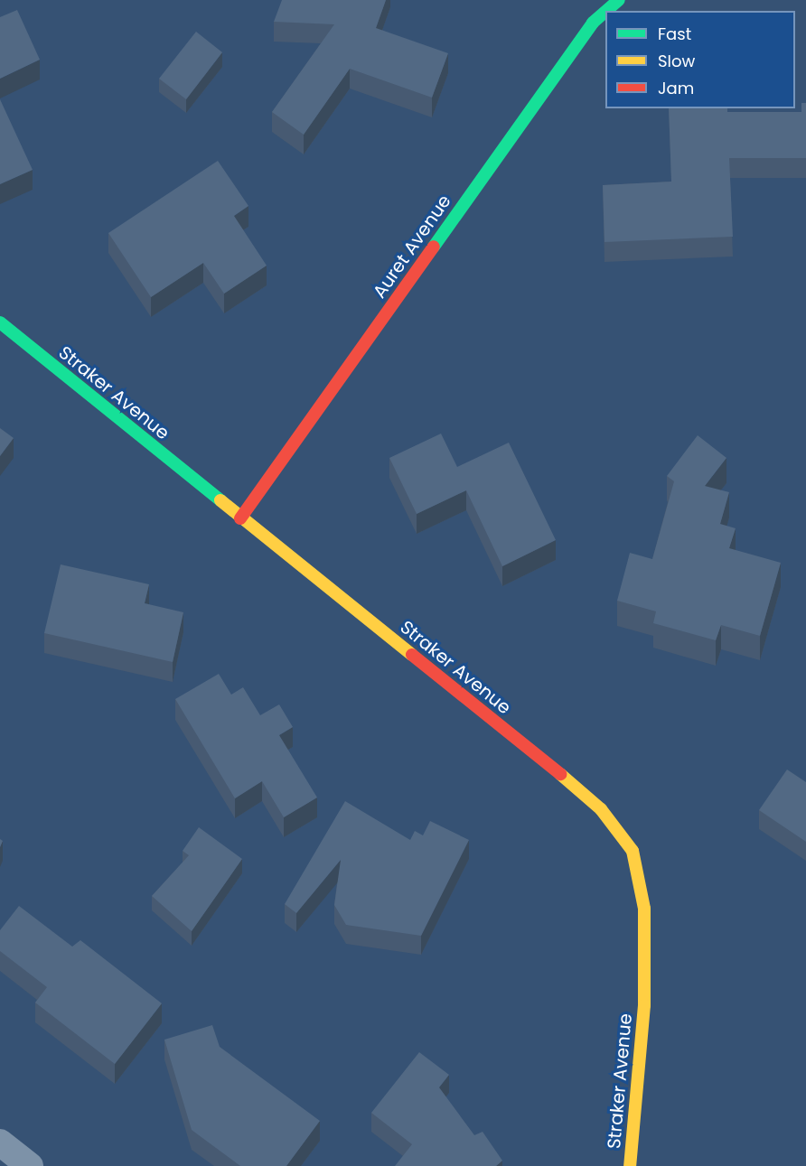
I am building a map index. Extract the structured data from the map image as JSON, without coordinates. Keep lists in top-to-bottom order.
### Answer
{
  "streets": {
    "street": ["Auret Avenue", "Straker Avenue"]
  },
  "crossings": [
    ["Auret Avenue", "Straker Avenue"]
  ],
  "legend": ["Fast", "Slow", "Jam"]
}
